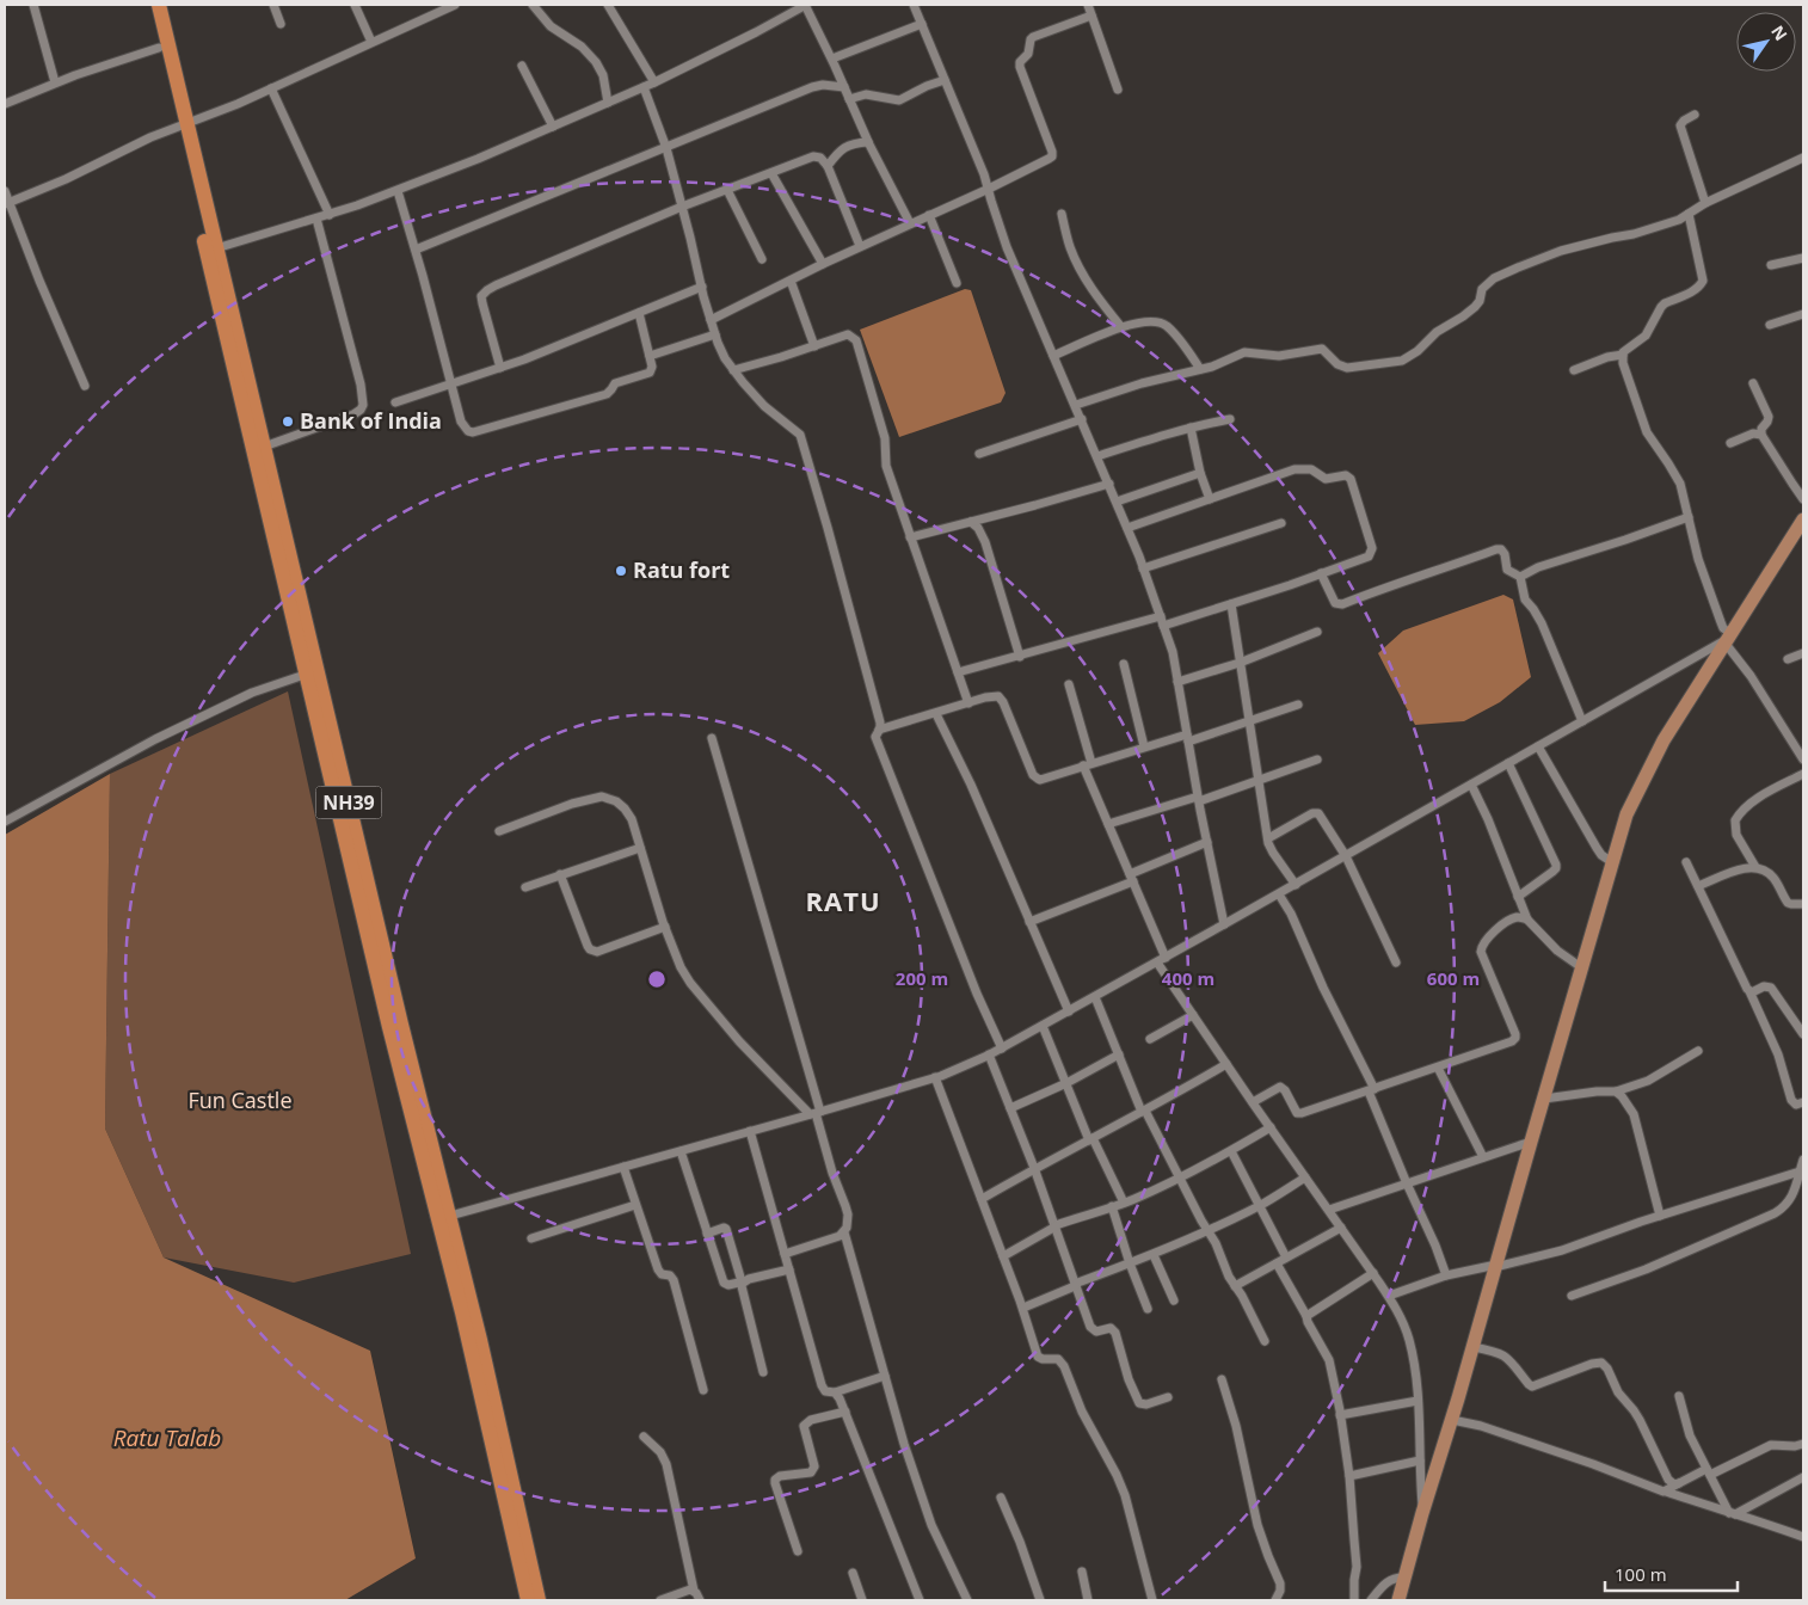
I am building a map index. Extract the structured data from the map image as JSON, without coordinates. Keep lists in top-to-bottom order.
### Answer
{
  "streets": {
    "highway": ["NH39"]
  },
  "districts": ["RATU"],
  "water": ["Ratu Talab"],
  "parks": ["Fun Castle"],
  "places": ["Bank of India", "Ratu fort"],
  "scale_bar": "100 m",
  "north": "top right",
  "rings": ["200 m", "400 m", "600 m"]
}
